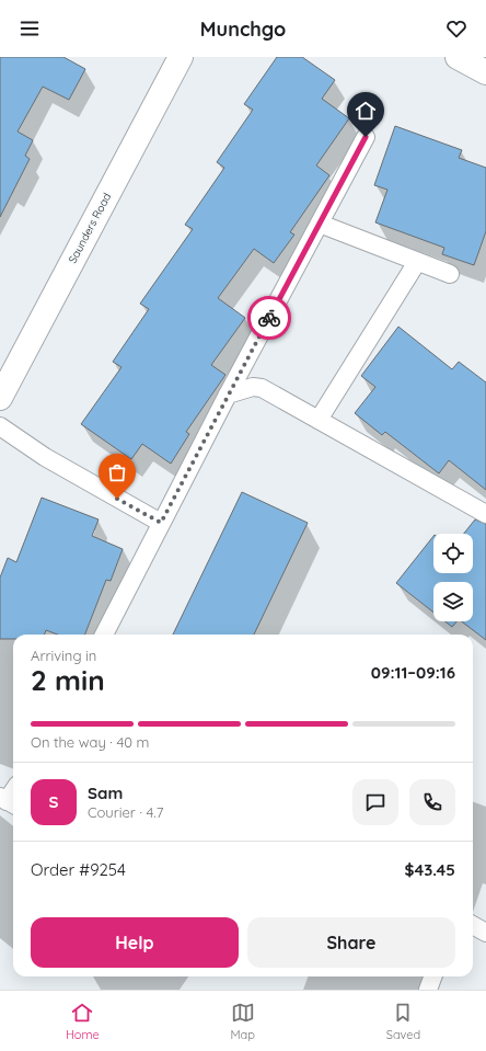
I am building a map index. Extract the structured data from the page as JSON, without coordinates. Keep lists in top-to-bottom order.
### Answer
{
  "streets": {
    "street": ["Saunders Road"]
  },
  "page": {
    "header": "Munchgo",
    "heading": ["2 min", "Arriving in", "09:11–09:16"],
    "panel": [
      "Sam",
      "Courier · 4.7",
      "Order #9254",
      "$43.45"
    ],
    "bar": "On the way · 40 m",
    "round": "S",
    "buttons": ["Help", "Share"],
    "tabs": ["Home", "Map", "Saved"]
  }
}
